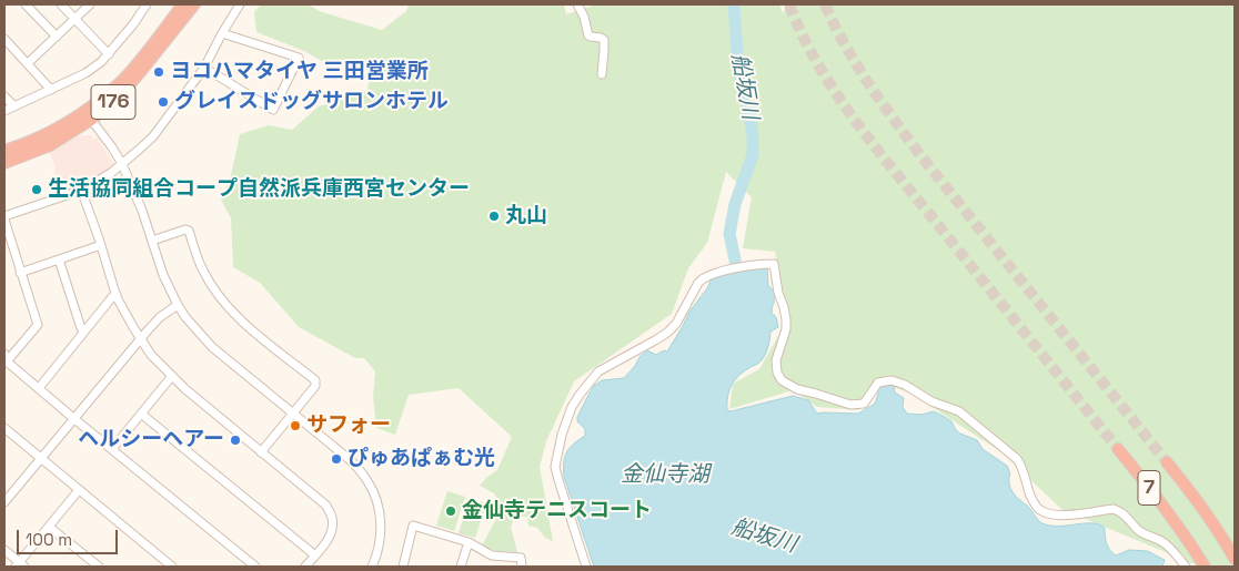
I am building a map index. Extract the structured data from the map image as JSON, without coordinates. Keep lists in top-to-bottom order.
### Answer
{
  "streets": {
    "highway": ["176", "7"]
  },
  "water": ["船坂川", "金仙寺湖"],
  "places": [
    "ヨコハマタイヤ 三田営業所",
    "グレイスドッグサロンホテル",
    "生活協同組合コープ自然派兵庫西宮センター",
    "丸山",
    "サフォー",
    "ヘルシーヘアー",
    "ぴゅあぱぁむ光",
    "金仙寺テニスコート"
  ],
  "scale_bar": "100 m"
}
